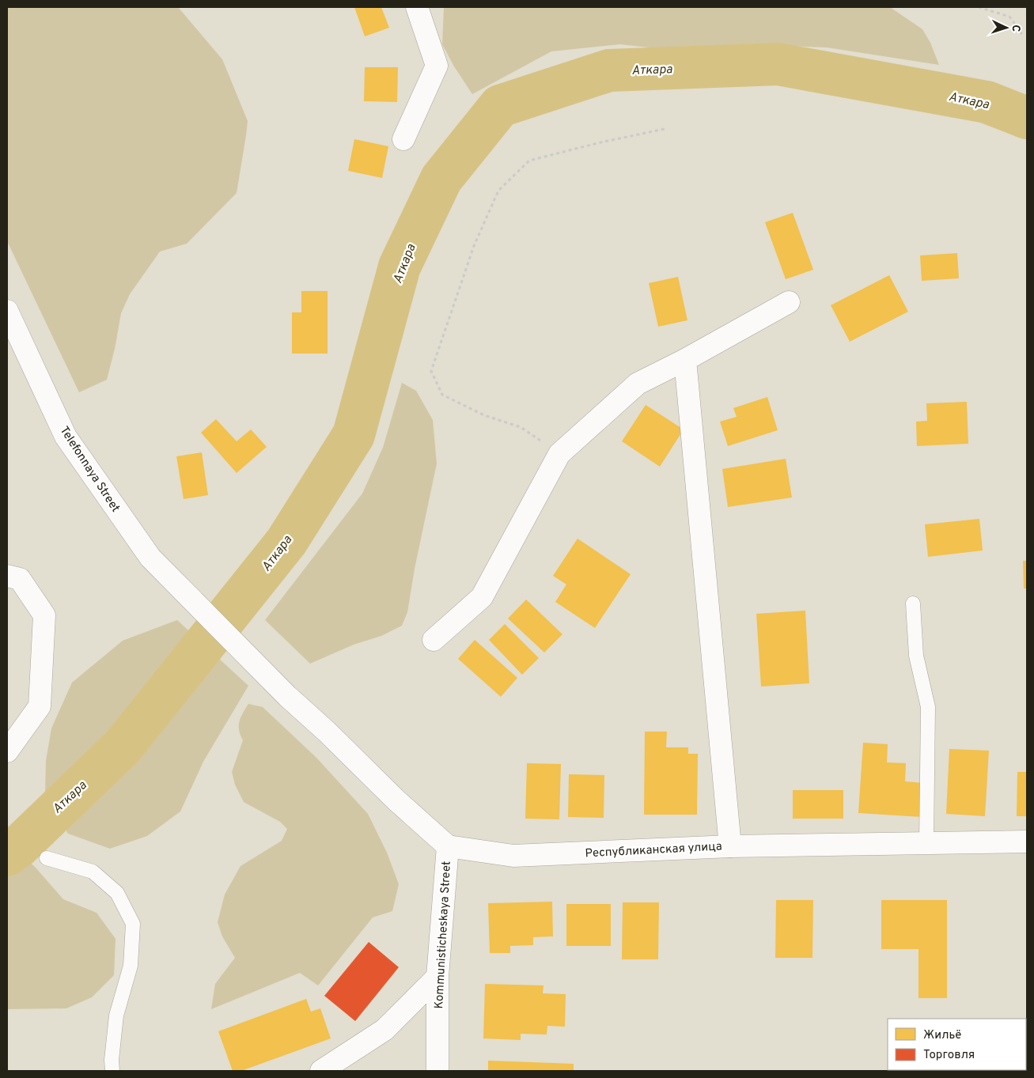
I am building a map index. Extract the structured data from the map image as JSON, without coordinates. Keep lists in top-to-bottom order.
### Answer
{
  "streets": {
    "street": ["Telefonnaya Street", "Республиканская улица", "Kommunisticheskaya Street"]
  },
  "crossings": [
    ["Telefonnaya Street", "Республиканская улица"],
    ["Telefonnaya Street", "Kommunisticheskaya Street"],
    ["Республиканская улица", "Kommunisticheskaya Street"]
  ],
  "water": ["Аткара"],
  "legend": ["Жильё", "Торговля"],
  "north": "right"
}
